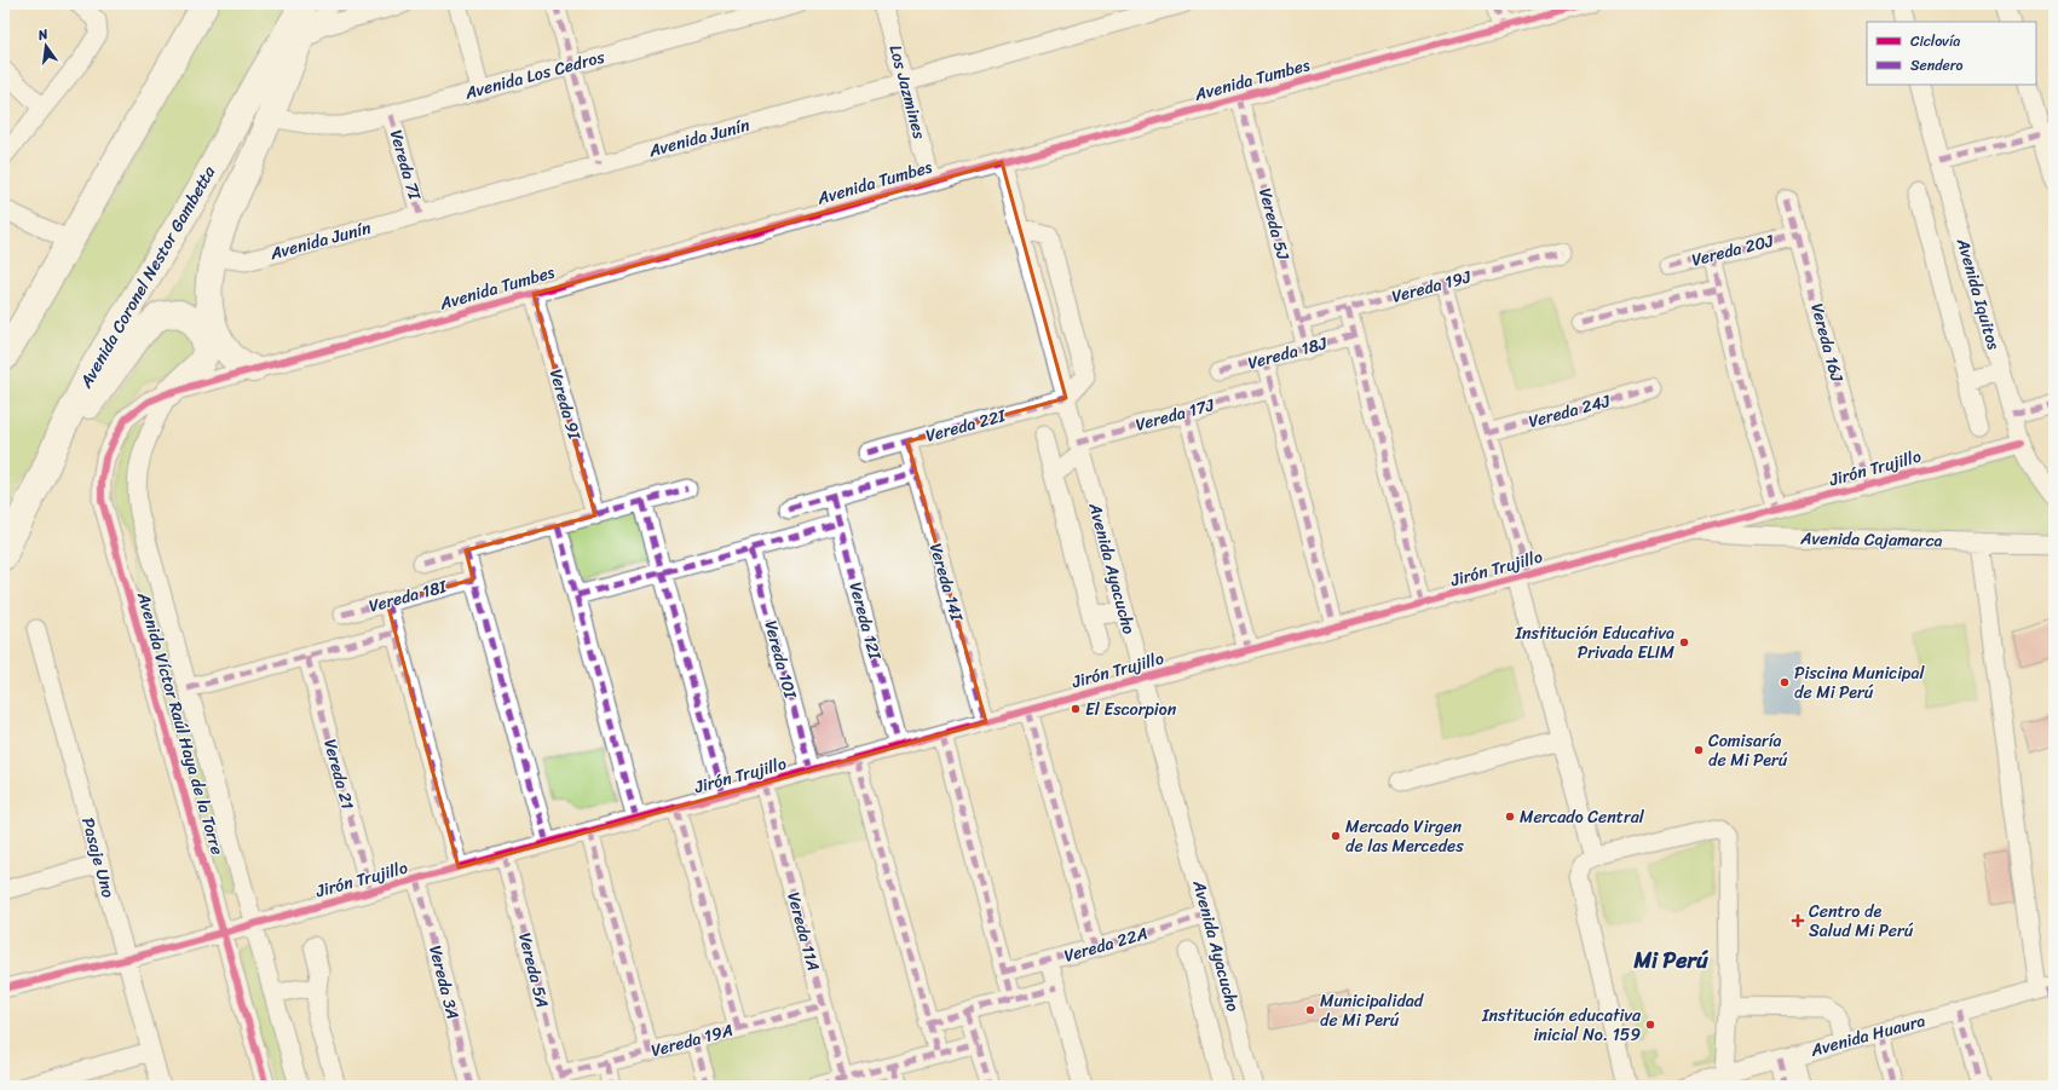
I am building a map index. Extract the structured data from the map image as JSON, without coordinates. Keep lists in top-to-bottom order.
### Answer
{
  "streets": {
    "highway": ["Avenida Coronel Nestor Gambetta"],
    "street": [
      "Avenida Los Cedros",
      "Avenida Tumbes",
      "Los Jazmines",
      "Avenida Junín",
      "Vereda 7I",
      "Vereda 5J",
      "Vereda 20J",
      "Vereda 19J",
      "Avenida Iquitos",
      "Vereda 16J",
      "Vereda 18J",
      "Vereda 9I",
      "Vereda 24J",
      "Vereda 17J",
      "Vereda 22I",
      "Jirón Trujillo",
      "Avenida Cajamarca",
      "Avenida Ayacucho",
      "Vereda 14I",
      "Vereda 18I",
      "Vereda 12I",
      "Vereda 10I",
      "Avenida Víctor Raúl Haya de la Torre",
      "Vereda 21",
      "Pasaje Uno",
      "Vereda 11A",
      "Vereda 22A",
      "Vereda 5A",
      "Vereda 3A",
      "Avenida Huaura",
      "Vereda 19A"
    ]
  },
  "crossings": [
    ["Avenida Los Cedros", "Vereda 7I"],
    ["Avenida Tumbes", "Los Jazmines"],
    ["Avenida Tumbes", "Vereda 5J"],
    ["Avenida Tumbes", "Vereda 9I"],
    ["Avenida Tumbes", "Avenida Ayacucho"],
    ["Avenida Tumbes", "Avenida Víctor Raúl Haya de la Torre"],
    ["Los Jazmines", "Avenida Junín"],
    ["Avenida Junín", "Vereda 7I"],
    ["Vereda 5J", "Vereda 19J"],
    ["Vereda 5J", "Vereda 18J"],
    ["Vereda 20J", "Vereda 16J"],
    ["Avenida Iquitos", "Jirón Trujillo"],
    ["Vereda 16J", "Jirón Trujillo"],
    ["Vereda 17J", "Avenida Ayacucho"],
    ["Vereda 22I", "Avenida Ayacucho"],
    ["Vereda 22I", "Vereda 14I"],
    ["Jirón Trujillo", "Avenida Cajamarca"],
    ["Jirón Trujillo", "Avenida Ayacucho"],
    ["Jirón Trujillo", "Vereda 14I"],
    ["Jirón Trujillo", "Vereda 12I"],
    ["Jirón Trujillo", "Vereda 10I"],
    ["Jirón Trujillo", "Avenida Víctor Raúl Haya de la Torre"],
    ["Jirón Trujillo", "Vereda 21"],
    ["Jirón Trujillo", "Pasaje Uno"],
    ["Jirón Trujillo", "Vereda 11A"],
    ["Jirón Trujillo", "Vereda 5A"],
    ["Jirón Trujillo", "Vereda 3A"],
    ["Avenida Ayacucho", "Vereda 22A"],
    ["Vereda 11A", "Vereda 19A"],
    ["Vereda 5A", "Vereda 19A"]
  ],
  "districts": ["Mi Perú"],
  "places": {
    "other": [
      "Institución Educativa Privada ELIM",
      "Piscina Municipal de Mi Perú",
      "El Escorpion",
      "Comisaría de Mi Perú",
      "Mercado Central",
      "Mercado Virgen de las Mercedes",
      "Municipalidad de Mi Perú",
      "Institución educativa inicial No. 159"
    ],
    "health": ["Centro de Salud Mi Perú"]
  },
  "legend": ["Ciclovía", "Sendero"],
  "north": "top"
}
